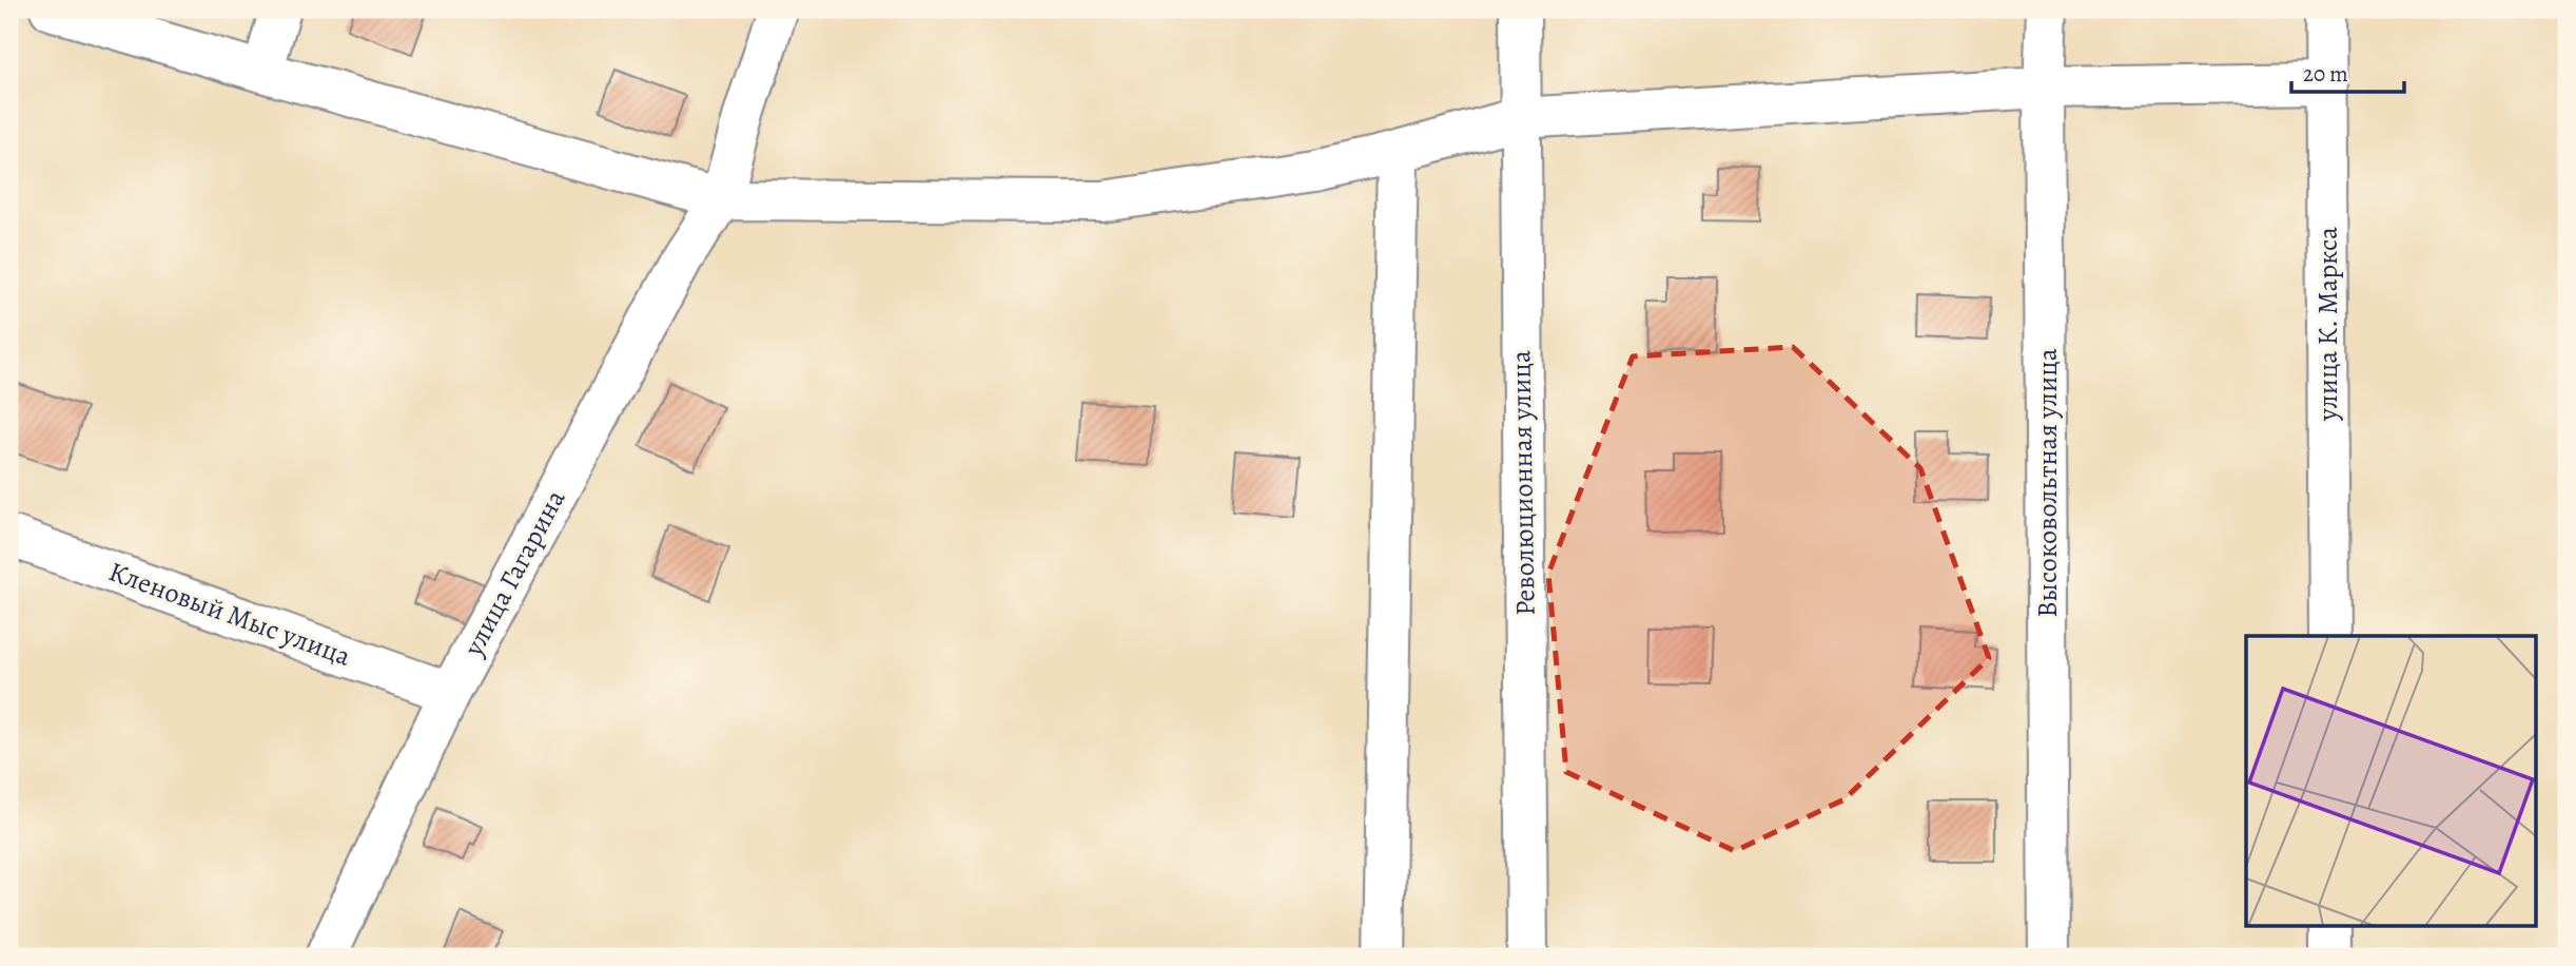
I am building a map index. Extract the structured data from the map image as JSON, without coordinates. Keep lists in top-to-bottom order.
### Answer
{
  "streets": {
    "street": [
      "улица К. Маркса",
      "Революционная улица",
      "Высоковольтная улица",
      "улица Гагарина",
      "Кленовый Мыс улица"
    ]
  },
  "crossings": [
    ["улица Гагарина", "Кленовый Мыс улица"]
  ],
  "scale_bar": "20 m"
}
